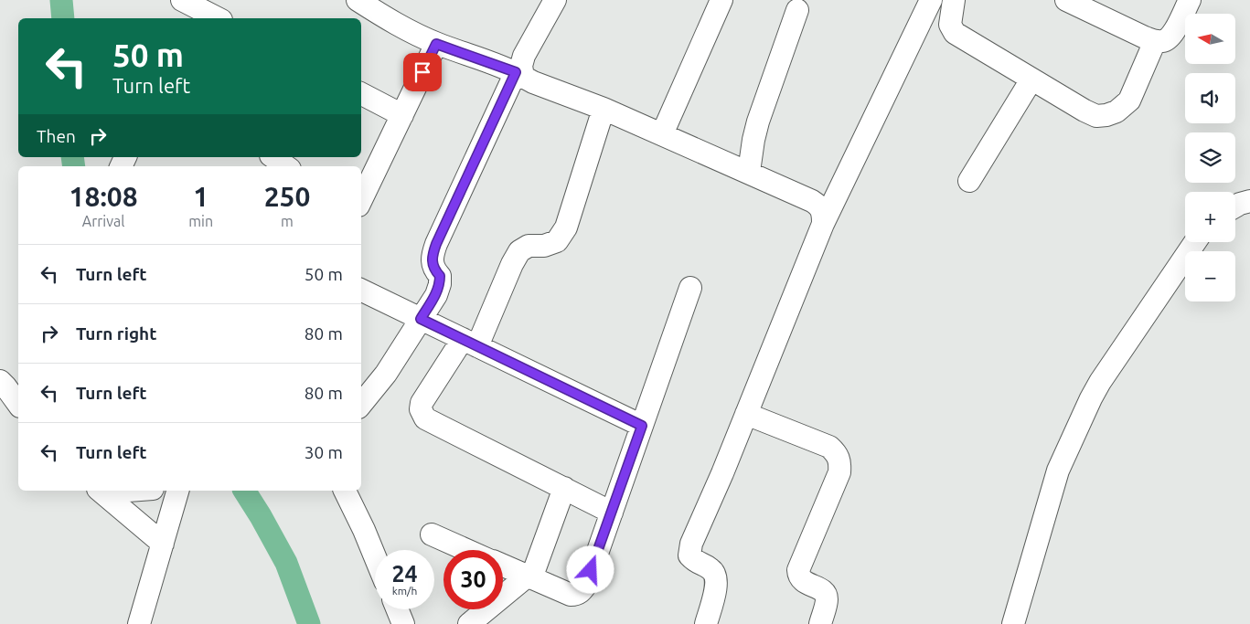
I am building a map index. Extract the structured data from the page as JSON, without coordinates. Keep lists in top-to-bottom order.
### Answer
{
  "north": "left",
  "page": {
    "map_buttons": ["+", "−"],
    "turn": ["50 m", "Turn left"],
    "then": "Then",
    "eta": [
      "18:08",
      "Arrival",
      "1",
      "min",
      "250",
      "m"
    ],
    "list": [
      {
        "name": "Turn left",
        "value": "50 m"
      },
      {
        "name": "Turn right",
        "value": "80 m"
      },
      {
        "name": "Turn left",
        "value": "80 m"
      },
      {
        "name": "Turn left",
        "value": "30 m"
      }
    ],
    "speed": "24 km/h",
    "limit": "30"
  }
}
